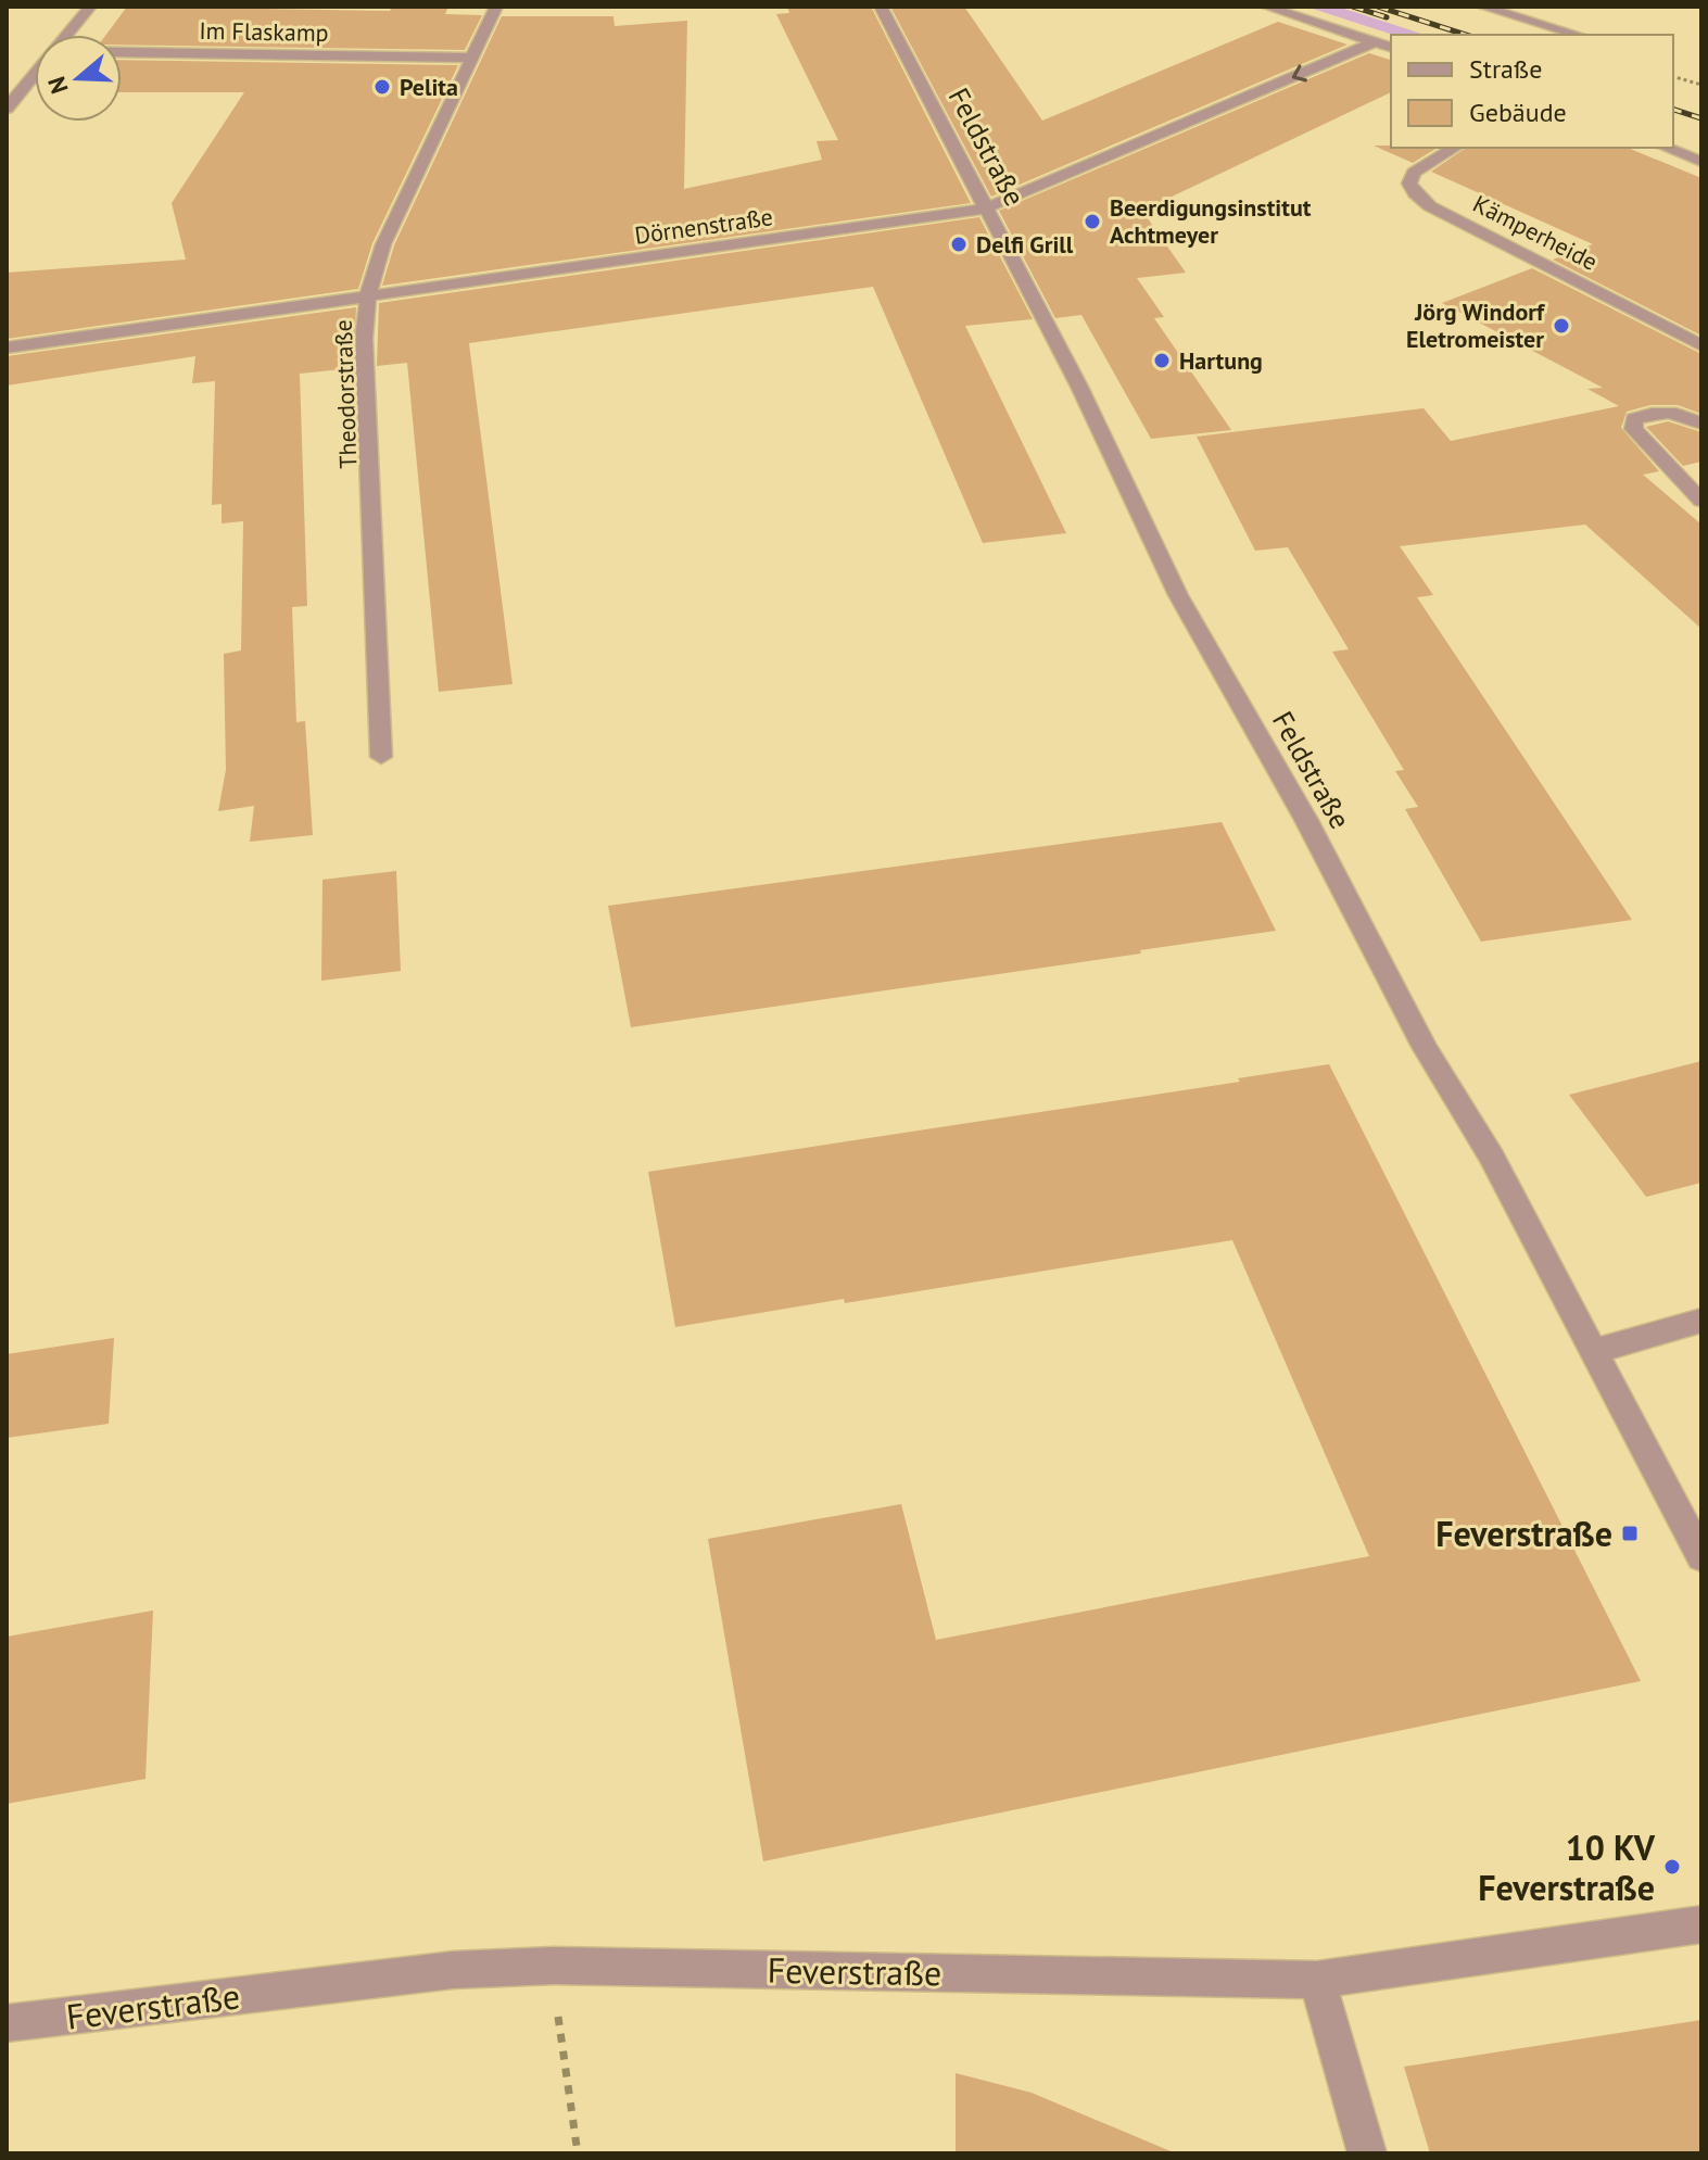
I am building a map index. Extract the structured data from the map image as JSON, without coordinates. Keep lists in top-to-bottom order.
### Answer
{
  "streets": {
    "street": [
      "Im Flaskamp",
      "Feldstraße",
      "Dörnenstraße",
      "Kämperheide",
      "Theodorstraße",
      "Feverstraße"
    ]
  },
  "crossings": [
    ["Im Flaskamp", "Theodorstraße"],
    ["Feldstraße", "Dörnenstraße"],
    ["Dörnenstraße", "Theodorstraße"]
  ],
  "places": {
    "other": [
      "Pelita",
      "Beerdigungsinstitut Achtmeyer",
      "Delfi Grill",
      "Jörg Windorf Eletromeister",
      "Hartung",
      "10 KV Feverstraße"
    ],
    "transit": ["Feverstraße"]
  },
  "legend": ["Straße", "Gebäude"],
  "north": "left"
}
